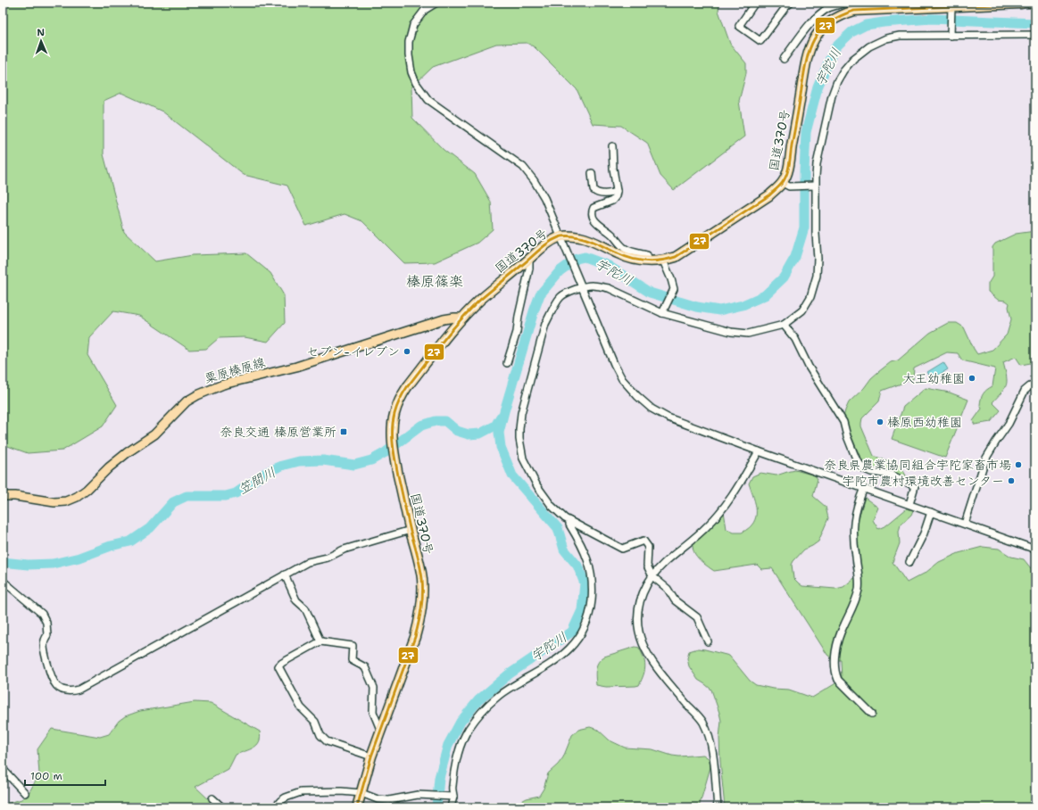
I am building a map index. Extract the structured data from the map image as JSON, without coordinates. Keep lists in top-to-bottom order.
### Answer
{
  "streets": {
    "highway": ["国道370号"],
    "main road": ["粟原榛原線"]
  },
  "crossings": [
    ["国道370号", "粟原榛原線"]
  ],
  "districts": ["榛原篠楽"],
  "water": ["宇陀川", "笠間川"],
  "places": {
    "other": [
      "セブン-イレブン",
      "大王幼稚園",
      "榛原西幼稚園",
      "奈良県農業協同組合宇陀家畜市場",
      "宇陀市農村環境改善センター"
    ],
    "transit": ["奈良交通 榛原営業所"]
  },
  "lines": ["transit line 27"],
  "scale_bar": "100 m",
  "north": "top"
}
